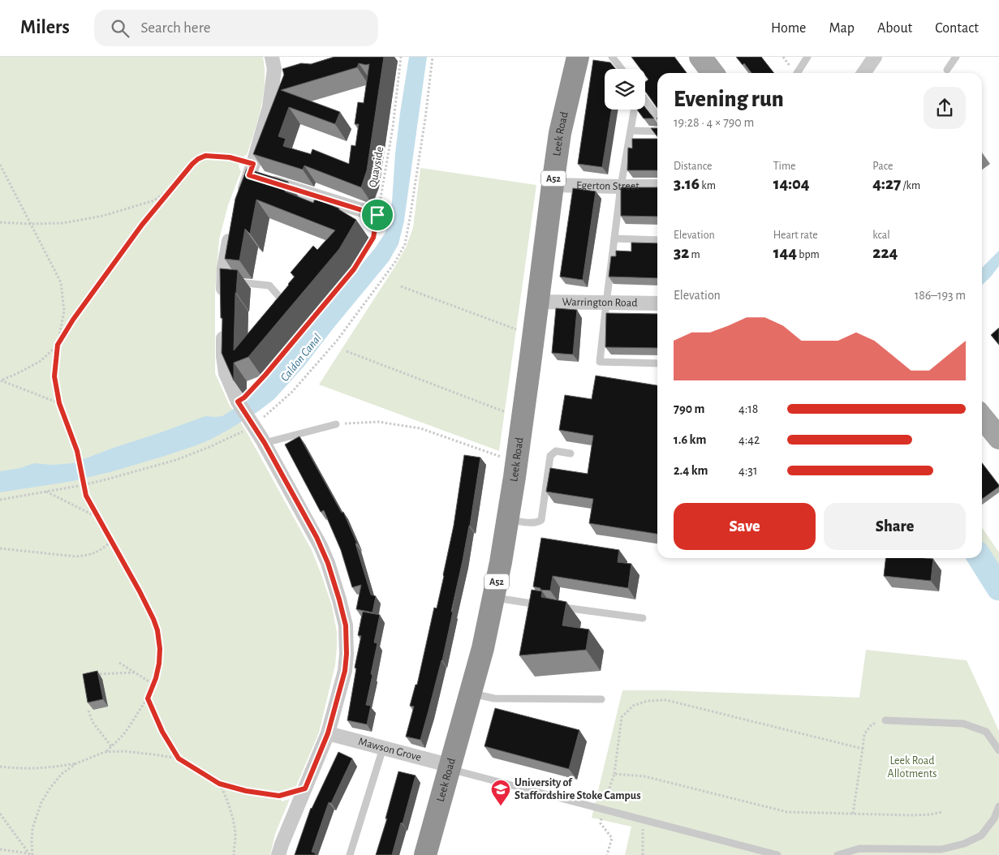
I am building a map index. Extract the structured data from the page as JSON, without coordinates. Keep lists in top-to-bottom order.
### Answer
{
  "streets": {
    "highway": ["Leek Road", "A52"],
    "street": ["Egerton Street", "Warrington Road", "Mawson Grove"],
    "path": ["Quayside"]
  },
  "crossings": [
    ["Leek Road", "Egerton Street"],
    ["Leek Road", "Warrington Road"],
    ["Leek Road", "Mawson Grove"]
  ],
  "water": ["Caldon Canal"],
  "parks": ["Leek Road Allotments"],
  "places": {
    "school or university": ["University of Staffordshire Stoke Campus"]
  },
  "page": {
    "header": "Milers",
    "search": "Search here",
    "nav": [
      "Home",
      "Map",
      "About",
      "Contact"
    ],
    "heading": ["Evening run", "19:28 · 4 × 790 m"],
    "stats": [
      ["Distance", "3.16 km"],
      ["Time", "14:04"],
      ["Pace", "4:27 /km"],
      ["Elevation", "32 m"],
      ["Heart rate", "144 bpm"],
      ["kcal", "224"]
    ],
    "chart": ["Elevation", "186–193 m"],
    "list": [
      {
        "name": "790 m",
        "note": "4:18"
      },
      {
        "name": "1.6 km",
        "note": "4:42"
      },
      {
        "name": "2.4 km",
        "note": "4:31"
      }
    ],
    "buttons": ["Save", "Share"]
  }
}
